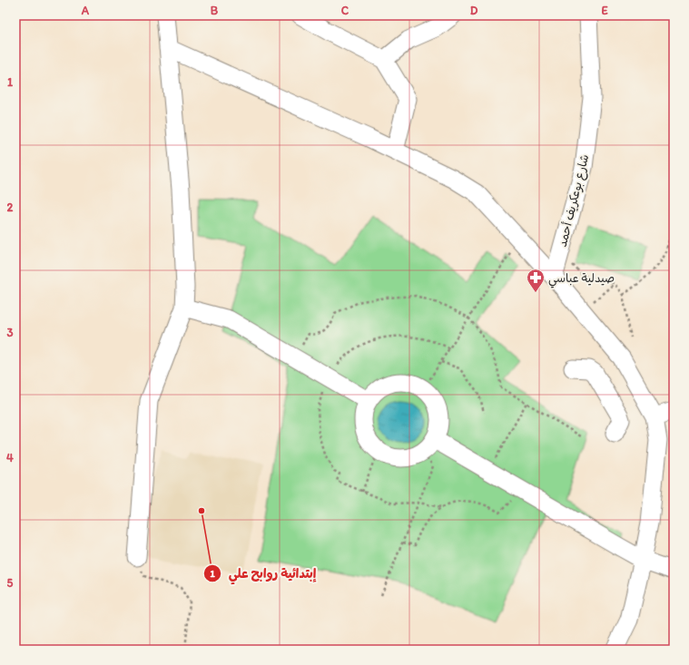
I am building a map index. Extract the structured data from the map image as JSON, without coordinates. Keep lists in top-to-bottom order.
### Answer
{
  "streets": {
    "street": ["شارع بوعكريف أحمد"]
  },
  "places": {
    "pharmacy": ["صيدلية عباسي"],
    "other": ["إبتدائية روابح علي"]
  },
  "grid": {
    "columns": [
      "A",
      "B",
      "C",
      "D",
      "E"
    ],
    "rows": [
      "1",
      "2",
      "3",
      "4",
      "5"
    ]
  }
}
